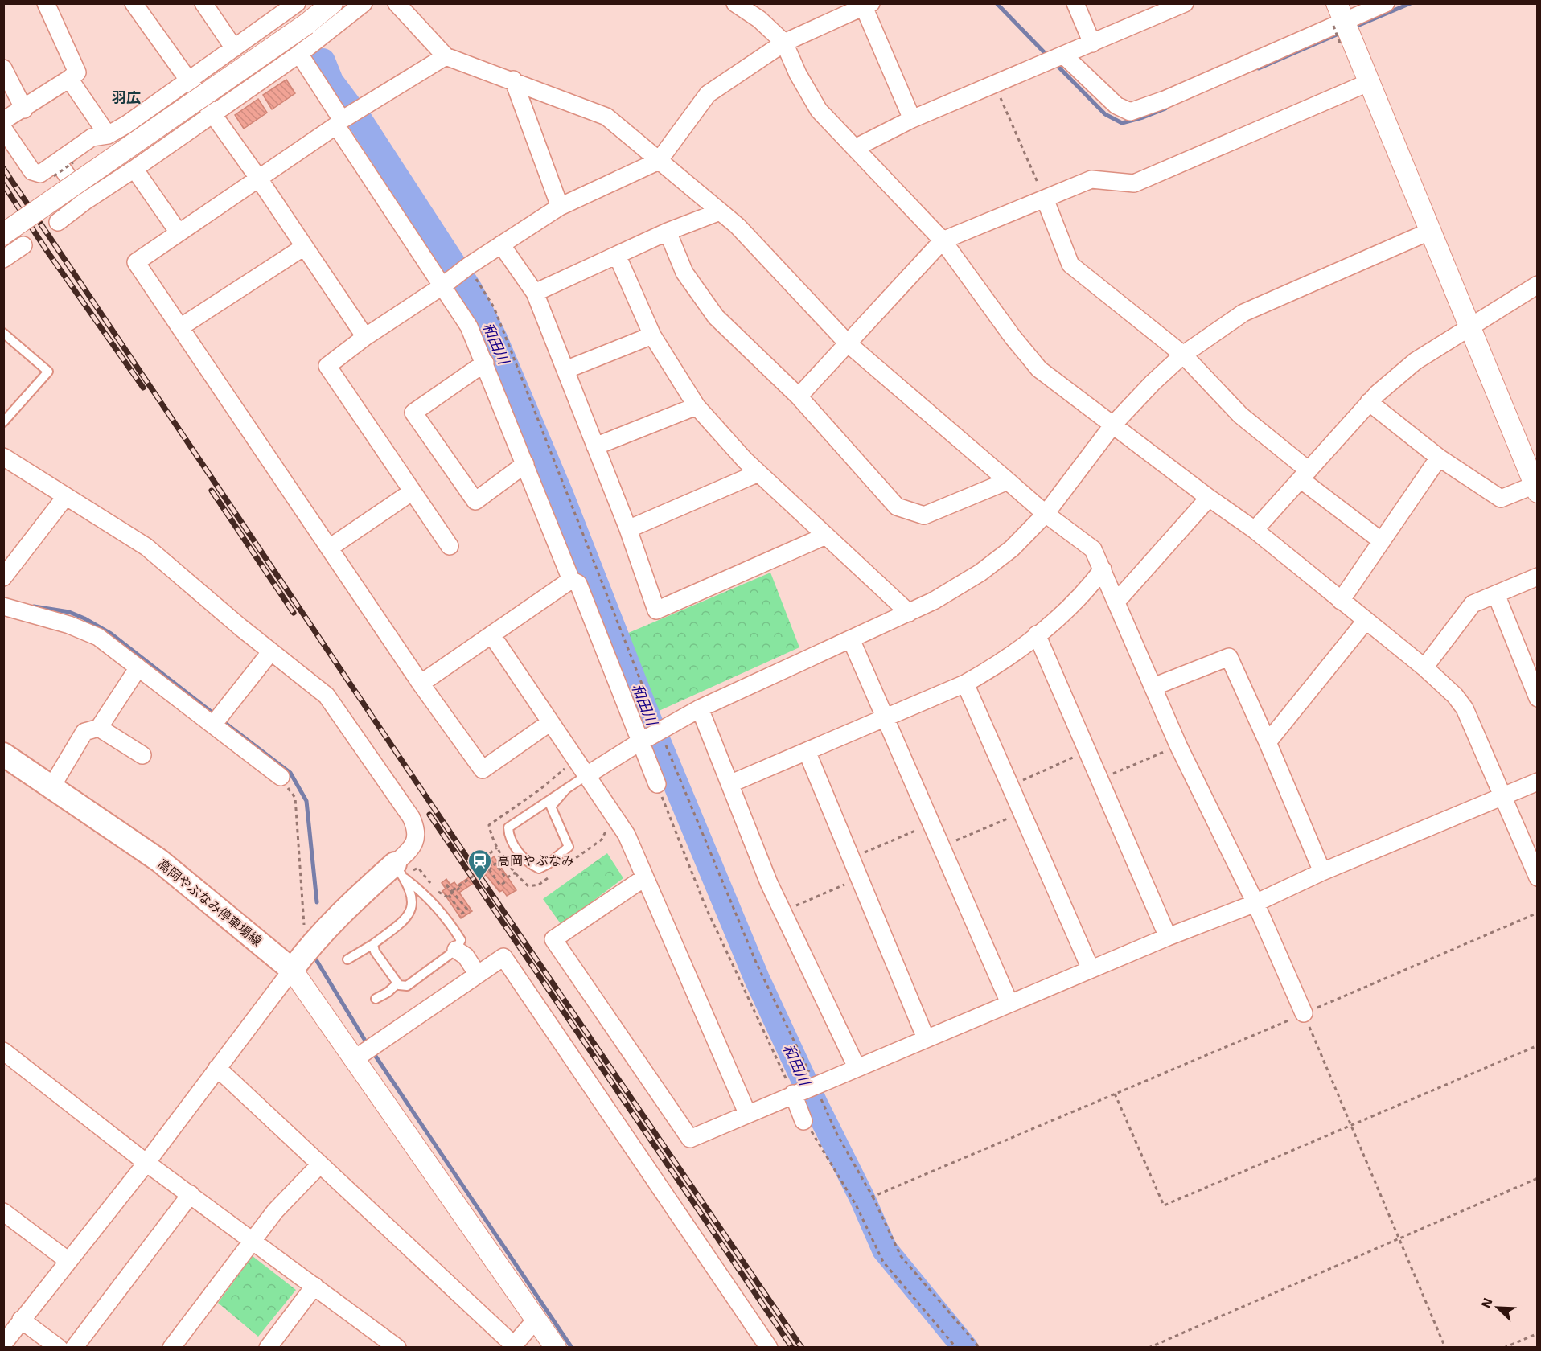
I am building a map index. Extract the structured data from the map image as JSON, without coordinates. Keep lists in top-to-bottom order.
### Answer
{
  "streets": {
    "main road": ["高岡やぶなみ停車場線"]
  },
  "districts": ["羽広"],
  "water": ["和田川"],
  "places": {
    "station": ["高岡やぶなみ"]
  },
  "north": "top left"
}
